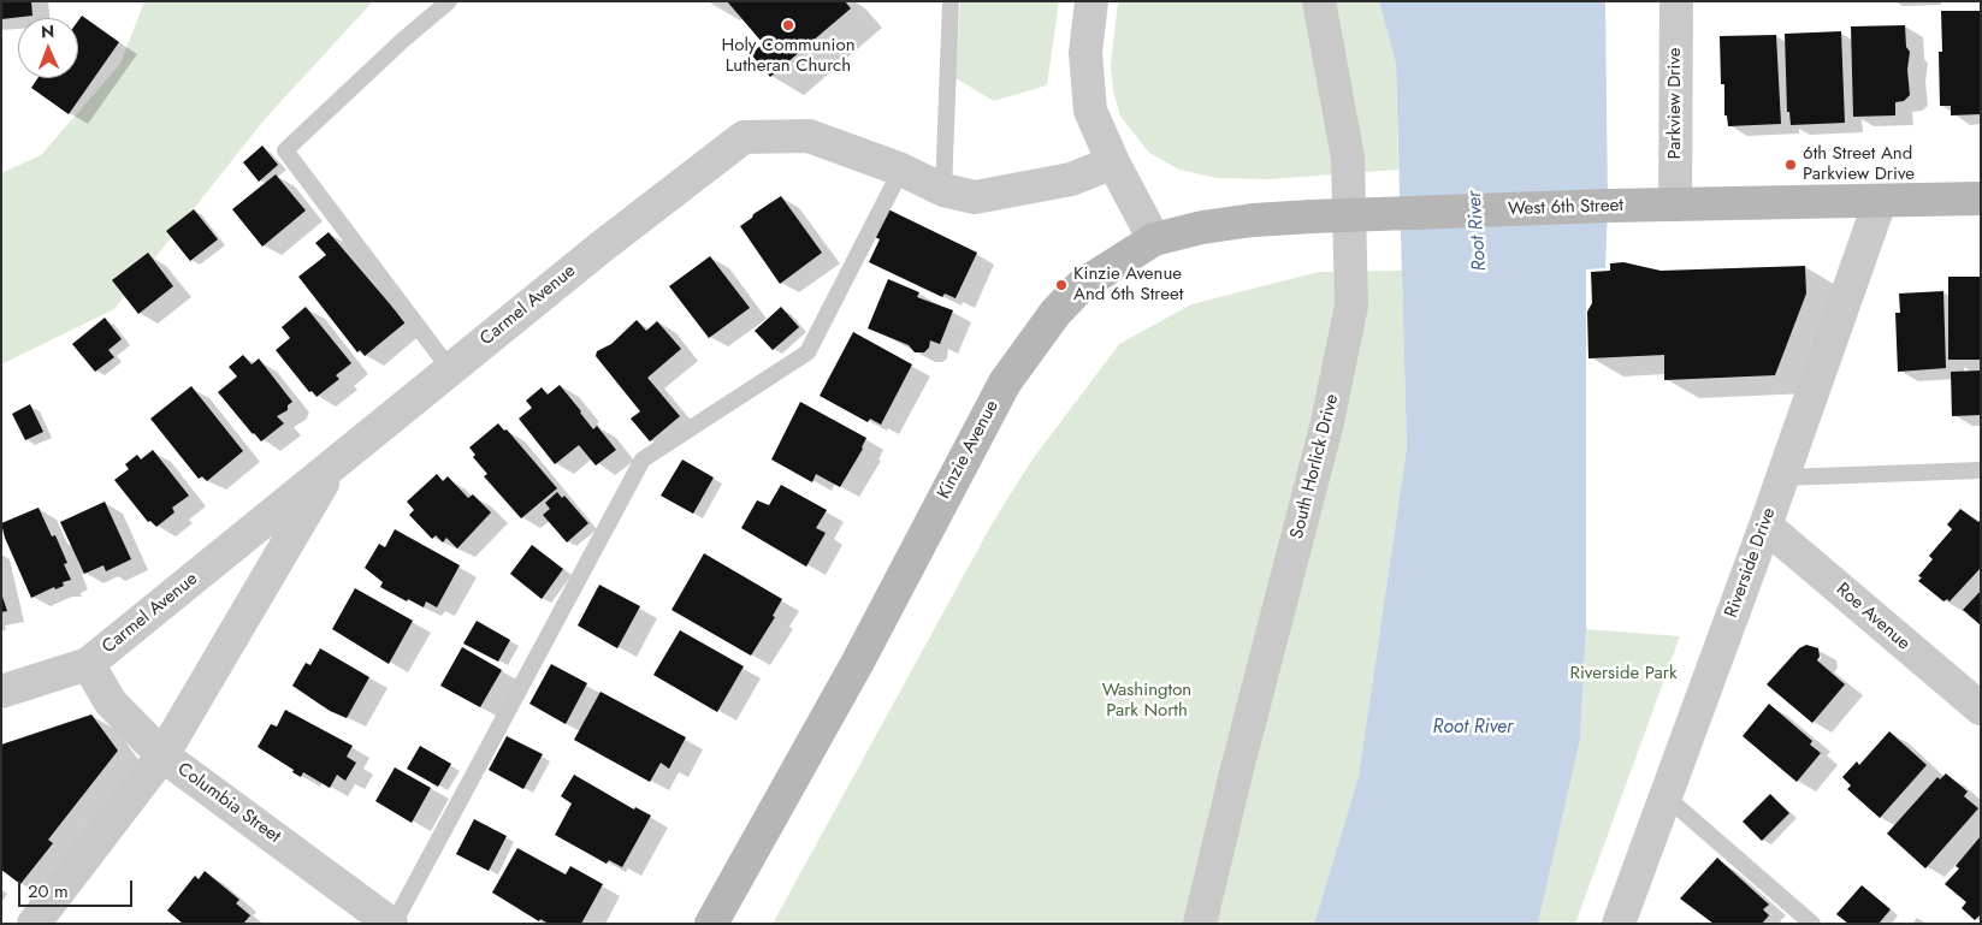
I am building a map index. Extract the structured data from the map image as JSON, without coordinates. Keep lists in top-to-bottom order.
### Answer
{
  "streets": {
    "street": [
      "Parkview Drive",
      "West 6th Street",
      "Carmel Avenue",
      "Kinzie Avenue",
      "South Horlick Drive",
      "Riverside Drive",
      "Roe Avenue",
      "Columbia Street"
    ]
  },
  "crossings": [
    ["Parkview Drive", "West 6th Street"],
    ["West 6th Street", "Kinzie Avenue"],
    ["West 6th Street", "Riverside Drive"],
    ["Carmel Avenue", "Columbia Street"],
    ["Riverside Drive", "Roe Avenue"]
  ],
  "water": ["Root River"],
  "parks": ["Riverside Park", "Washington Park North"],
  "places": ["Holy Communion Lutheran Church", "6th Street And Parkview Drive", "Kinzie Avenue And 6th Street"],
  "scale_bar": "20 m",
  "north": "top"
}
